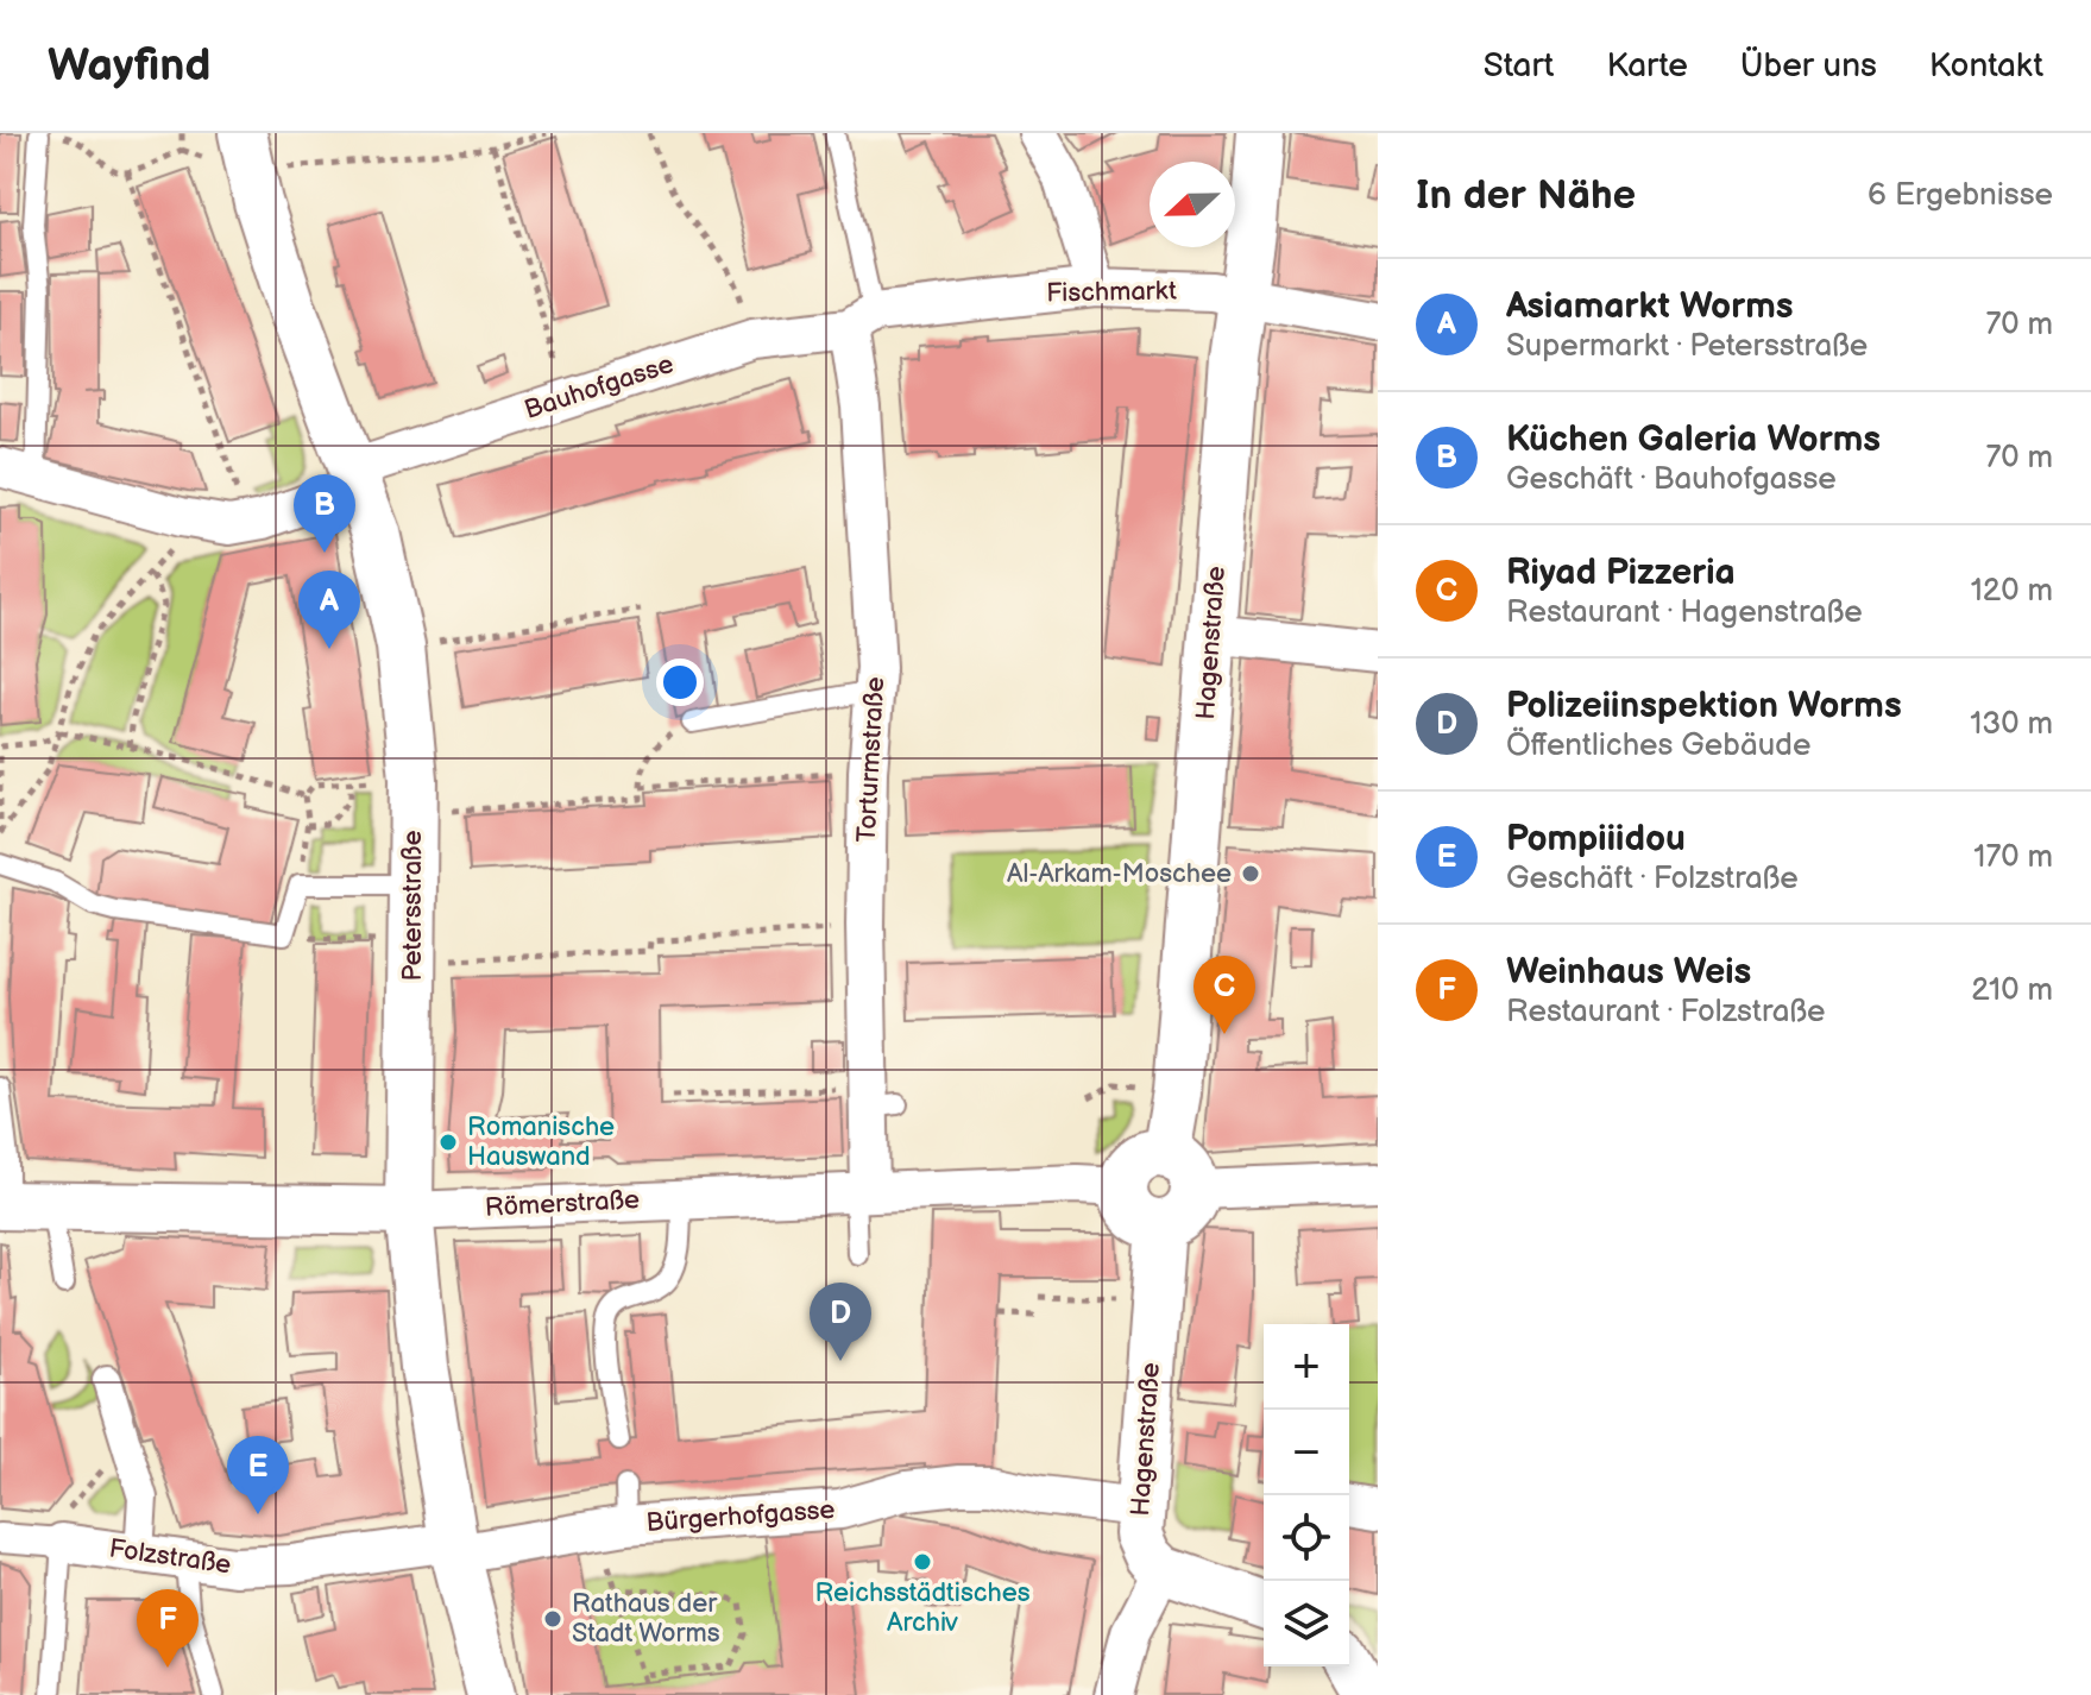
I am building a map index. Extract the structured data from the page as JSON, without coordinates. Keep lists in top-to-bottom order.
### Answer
{
  "streets": {
    "street": [
      "Fischmarkt",
      "Bauhofgasse",
      "Hagenstraße",
      "Torturmstraße",
      "Petersstraße",
      "Römerstraße",
      "Bürgerhofgasse",
      "Folzstraße"
    ]
  },
  "crossings": [
    ["Fischmarkt", "Bauhofgasse"],
    ["Fischmarkt", "Hagenstraße"],
    ["Fischmarkt", "Torturmstraße"],
    ["Bauhofgasse", "Torturmstraße"],
    ["Bauhofgasse", "Petersstraße"],
    ["Hagenstraße", "Römerstraße"],
    ["Hagenstraße", "Bürgerhofgasse"],
    ["Torturmstraße", "Römerstraße"],
    ["Petersstraße", "Römerstraße"],
    ["Petersstraße", "Bürgerhofgasse"],
    ["Petersstraße", "Folzstraße"],
    ["Bürgerhofgasse", "Folzstraße"]
  ],
  "places": [
    "Al-Arkam-Moschee",
    "Romanische Hauswand",
    "Reichsstädtisches Archiv",
    "Rathaus der Stadt Worms"
  ],
  "north": "left",
  "page": {
    "header": "Wayfind",
    "nav": [
      "Start",
      "Karte",
      "Über uns",
      "Kontakt"
    ],
    "heading": ["In der Nähe", "6 Ergebnisse"],
    "list": [
      {
        "mark": "A",
        "name": "Asiamarkt Worms",
        "note": "Supermarkt · Petersstraße",
        "value": "70 m"
      },
      {
        "mark": "B",
        "name": "Küchen Galeria Worms",
        "note": "Geschäft · Bauhofgasse",
        "value": "70 m"
      },
      {
        "mark": "C",
        "name": "Riyad Pizzeria",
        "note": "Restaurant · Hagenstraße",
        "value": "120 m"
      },
      {
        "mark": "D",
        "name": "Polizeiinspektion Worms",
        "note": "Öffentliches Gebäude",
        "value": "130 m"
      },
      {
        "mark": "E",
        "name": "Pompiiidou",
        "note": "Geschäft · Folzstraße",
        "value": "170 m"
      },
      {
        "mark": "F",
        "name": "Weinhaus Weis",
        "note": "Restaurant · Folzstraße",
        "value": "210 m"
      }
    ],
    "pins": [
      "B",
      "A",
      "C",
      "D",
      "E",
      "F"
    ],
    "map_buttons": ["+", "−"]
  }
}
